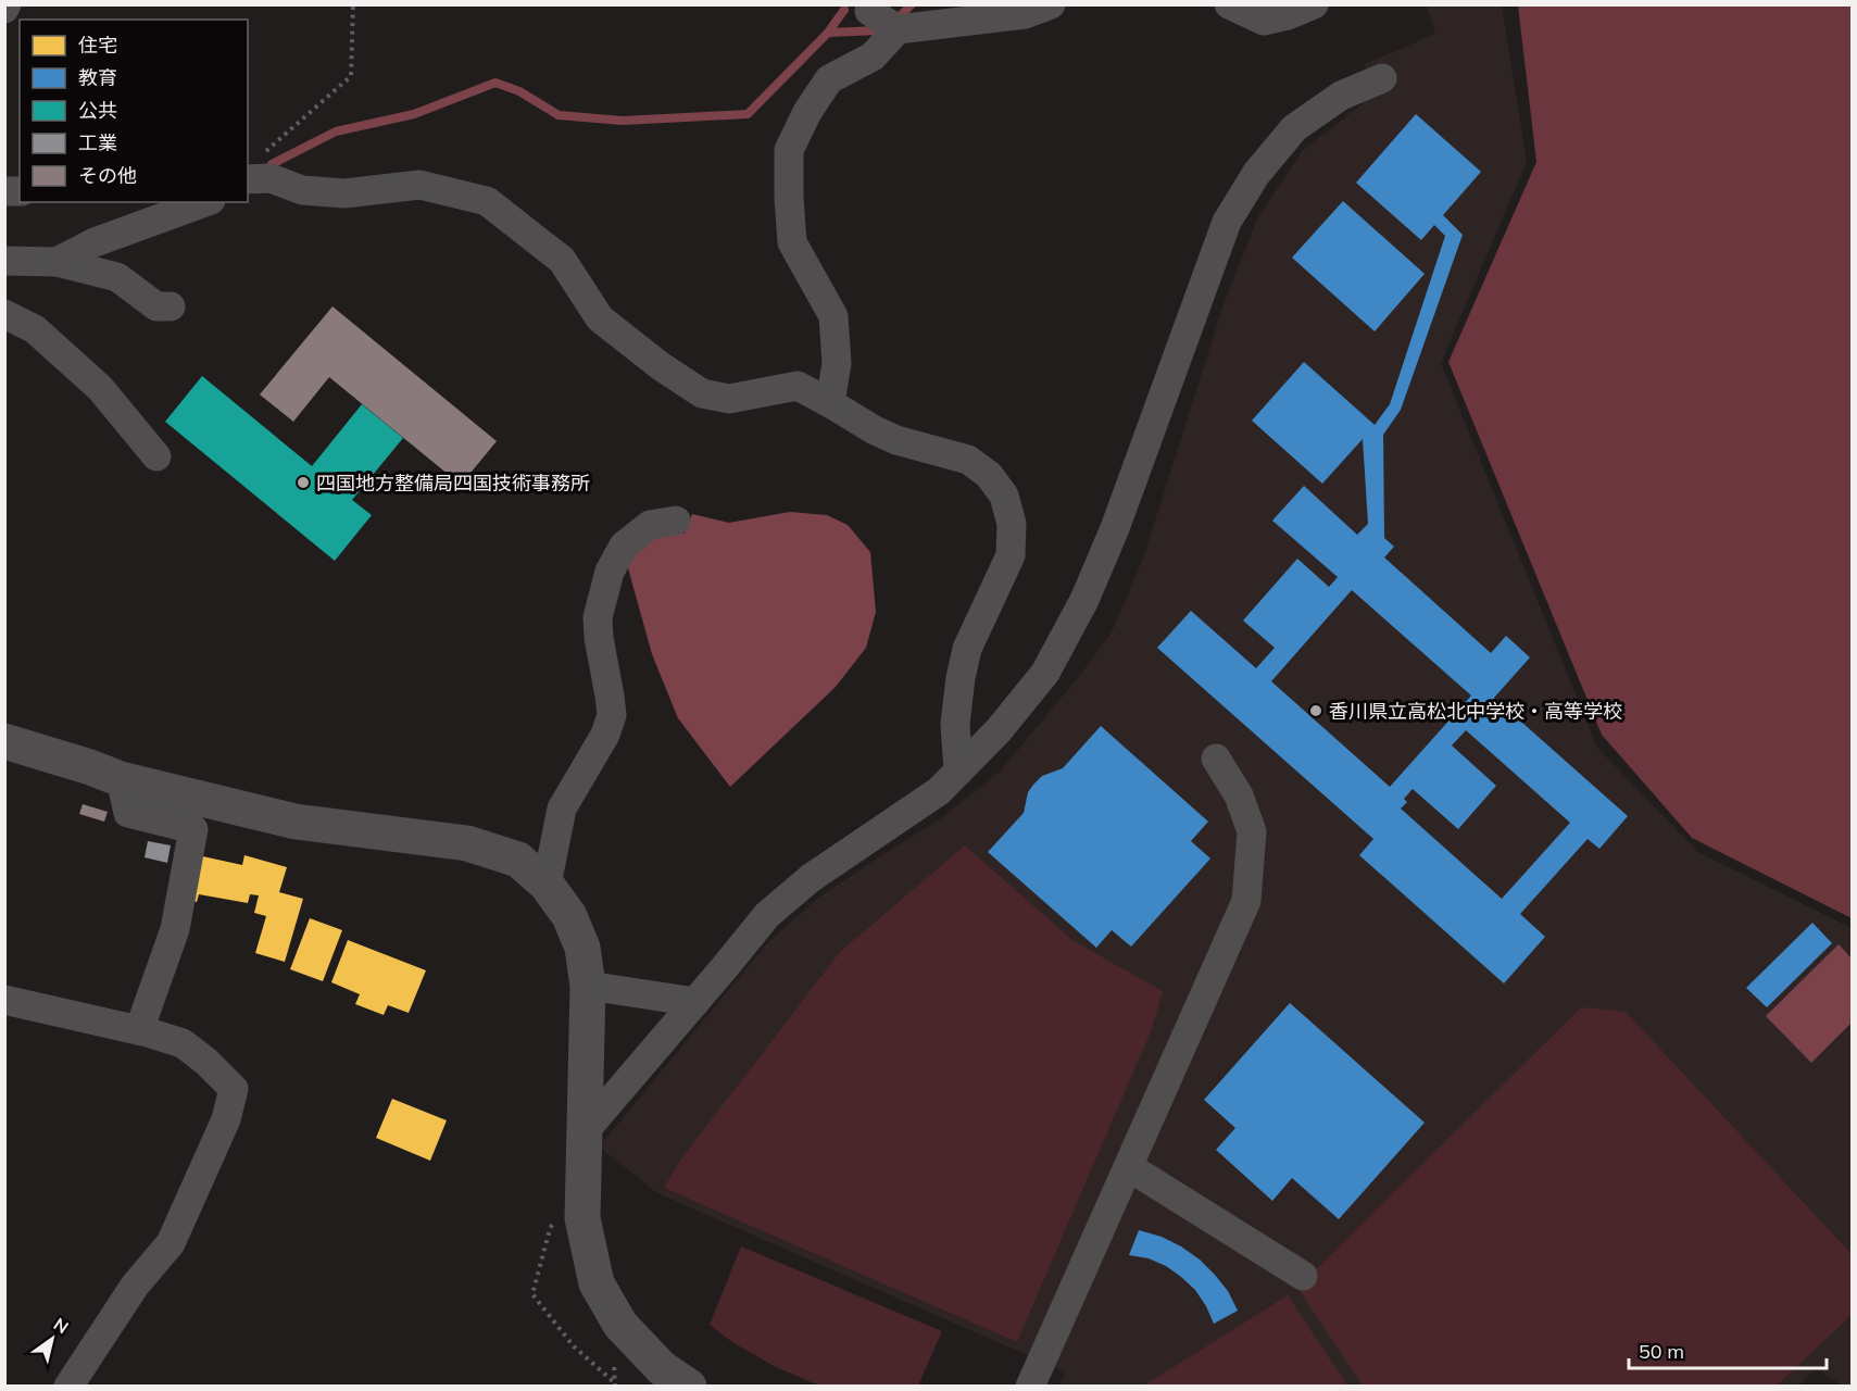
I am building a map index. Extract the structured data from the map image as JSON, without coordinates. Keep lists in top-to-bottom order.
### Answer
{
  "places": ["四国地方整備局四国技術事務所", "香川県立高松北中学校・高等学校"],
  "legend": [
    "住宅",
    "教育",
    "公共",
    "工業",
    "その他"
  ],
  "scale_bar": "50 m",
  "north": "top right"
}
